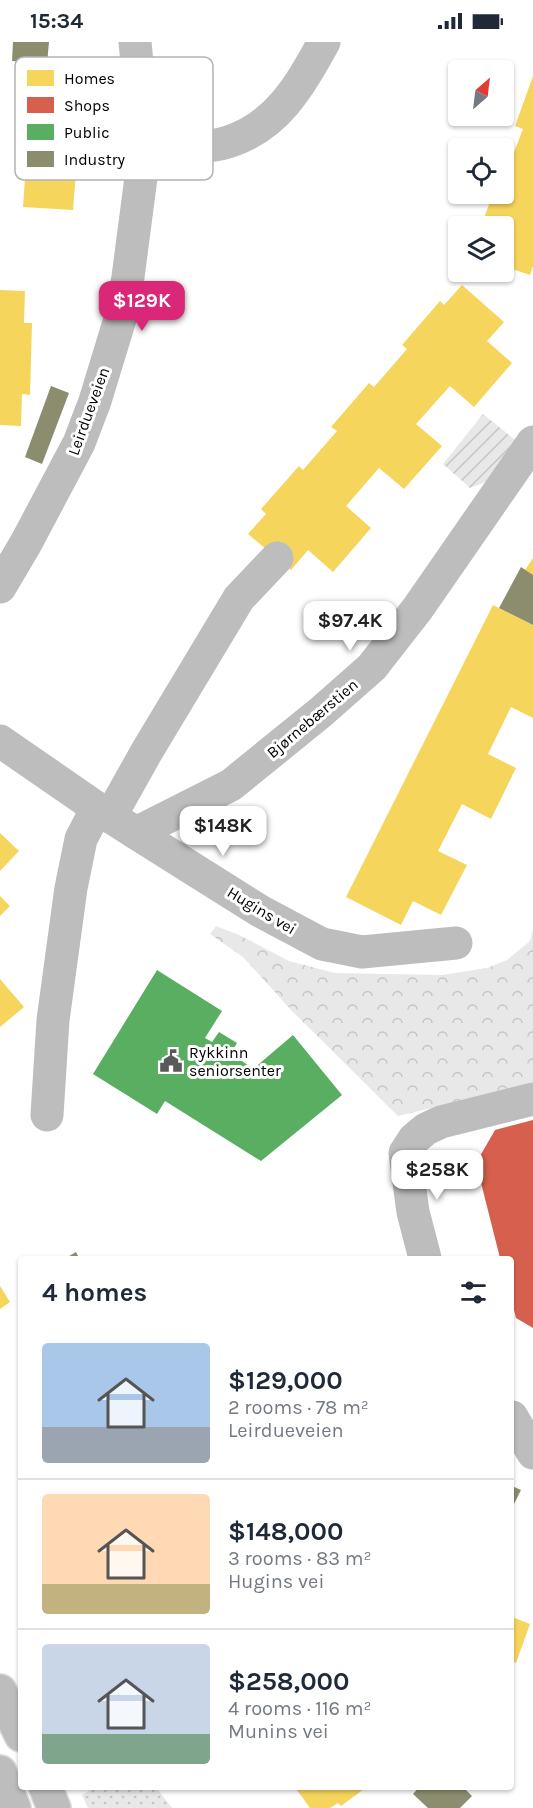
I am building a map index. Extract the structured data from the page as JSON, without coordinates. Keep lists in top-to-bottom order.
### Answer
{
  "streets": {
    "street": ["Leirdueveien", "Bjørnebærstien", "Hugins vei"]
  },
  "crossings": [
    ["Bjørnebærstien", "Hugins vei"]
  ],
  "places": {
    "public building": ["Rykkinn seniorsenter"]
  },
  "legend": [
    "Homes",
    "Shops",
    "Public",
    "Industry"
  ],
  "north": "top right",
  "page": {
    "status": "15:34",
    "price": [
      "$129K",
      "$97.4K",
      "$148K",
      "$258K"
    ],
    "heading": "4 homes",
    "list": [
      {
        "name": "$129,000",
        "note": "2 rooms · 78 m² · Leirdueveien"
      },
      {
        "name": "$148,000",
        "note": "3 rooms · 83 m² · Hugins vei"
      },
      {
        "name": "$258,000",
        "note": "4 rooms · 116 m² · Munins vei"
      }
    ]
  }
}
